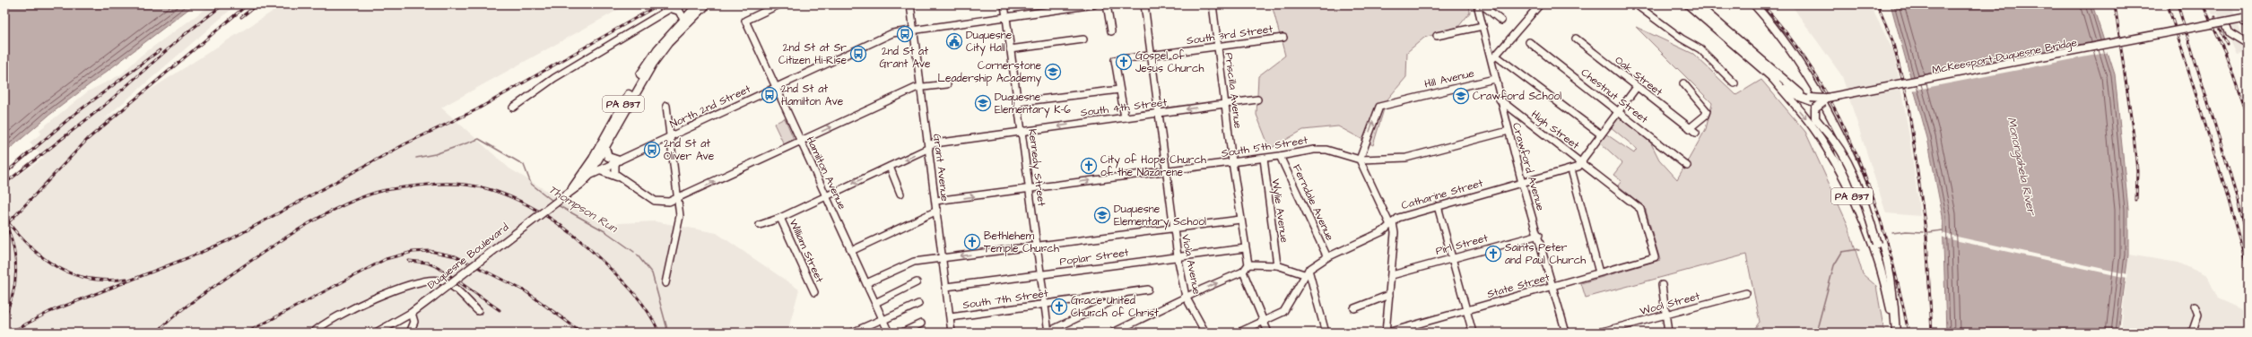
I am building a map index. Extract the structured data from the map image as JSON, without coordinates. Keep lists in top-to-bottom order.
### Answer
{
  "streets": {
    "main road": ["McKeesport-Duquesne Bridge", "PA 837", "Duquesne Boulevard"],
    "street": [
      "South 3rd Street",
      "Oak Street",
      "Hill Avenue",
      "Priscilla Avenue",
      "Chestnut Street",
      "North 2nd Street",
      "South 4th Street",
      "High Street",
      "South 5th Street",
      "Crawford Avenue",
      "Grant Avenue",
      "Kennedy Street",
      "Hamilton Avenue",
      "Catharine Street",
      "Ferndale Avenue",
      "Wylie Avenue",
      "Pirl Street",
      "William Street",
      "Poplar Street",
      "Viola Avenue",
      "State Street",
      "South 7th Street",
      "Wool Street"
    ]
  },
  "crossings": [
    ["South 3rd Street", "Priscilla Avenue"],
    ["South 3rd Street", "Viola Avenue"],
    ["McKeesport-Duquesne Bridge", "PA 837"],
    ["Hill Avenue", "South 5th Street"],
    ["Hill Avenue", "Crawford Avenue"],
    ["Priscilla Avenue", "South 4th Street"],
    ["Priscilla Avenue", "South 5th Street"],
    ["Priscilla Avenue", "Poplar Street"],
    ["North 2nd Street", "Grant Avenue"],
    ["North 2nd Street", "Kennedy Street"],
    ["North 2nd Street", "Hamilton Avenue"],
    ["South 4th Street", "Grant Avenue"],
    ["South 4th Street", "Kennedy Street"],
    ["South 4th Street", "Hamilton Avenue"],
    ["South 4th Street", "William Street"],
    ["South 4th Street", "Viola Avenue"],
    ["High Street", "Crawford Avenue"],
    ["High Street", "Catharine Street"],
    ["High Street", "State Street"],
    ["South 5th Street", "Crawford Avenue"],
    ["South 5th Street", "Grant Avenue"],
    ["South 5th Street", "Kennedy Street"],
    ["South 5th Street", "Ferndale Avenue"],
    ["South 5th Street", "Wylie Avenue"],
    ["South 5th Street", "Viola Avenue"],
    ["Crawford Avenue", "Catharine Street"],
    ["Crawford Avenue", "Pirl Street"],
    ["Crawford Avenue", "State Street"],
    ["Grant Avenue", "Poplar Street"],
    ["Grant Avenue", "South 7th Street"],
    ["Kennedy Street", "Poplar Street"],
    ["Kennedy Street", "South 7th Street"],
    ["Catharine Street", "Ferndale Avenue"],
    ["Poplar Street", "Viola Avenue"]
  ],
  "one_way": ["Hill Avenue", "South 5th Street"],
  "water": ["Monongahela River", "Thompson Run"],
  "places": {
    "bus stop": [
      "2nd St at Grant Ave",
      "2nd St at Sr Citizen Hi-Rise",
      "2nd St at Hamilton Ave",
      "2nd St at Oliver Ave"
    ],
    "public building": ["Duquesne City Hall"],
    "church": [
      "Gospel of Jesus Church",
      "City of Hope Church of the Nazarene",
      "Bethlehem Temple Church",
      "Saints Peter and Paul Church",
      "Grace United Church of Christ"
    ],
    "school or university": [
      "Cornerstone Leadership Academy",
      "Crawford School",
      "Duquesne Elementary K-6",
      "Duquesne Elementary School"
    ]
  }
}
